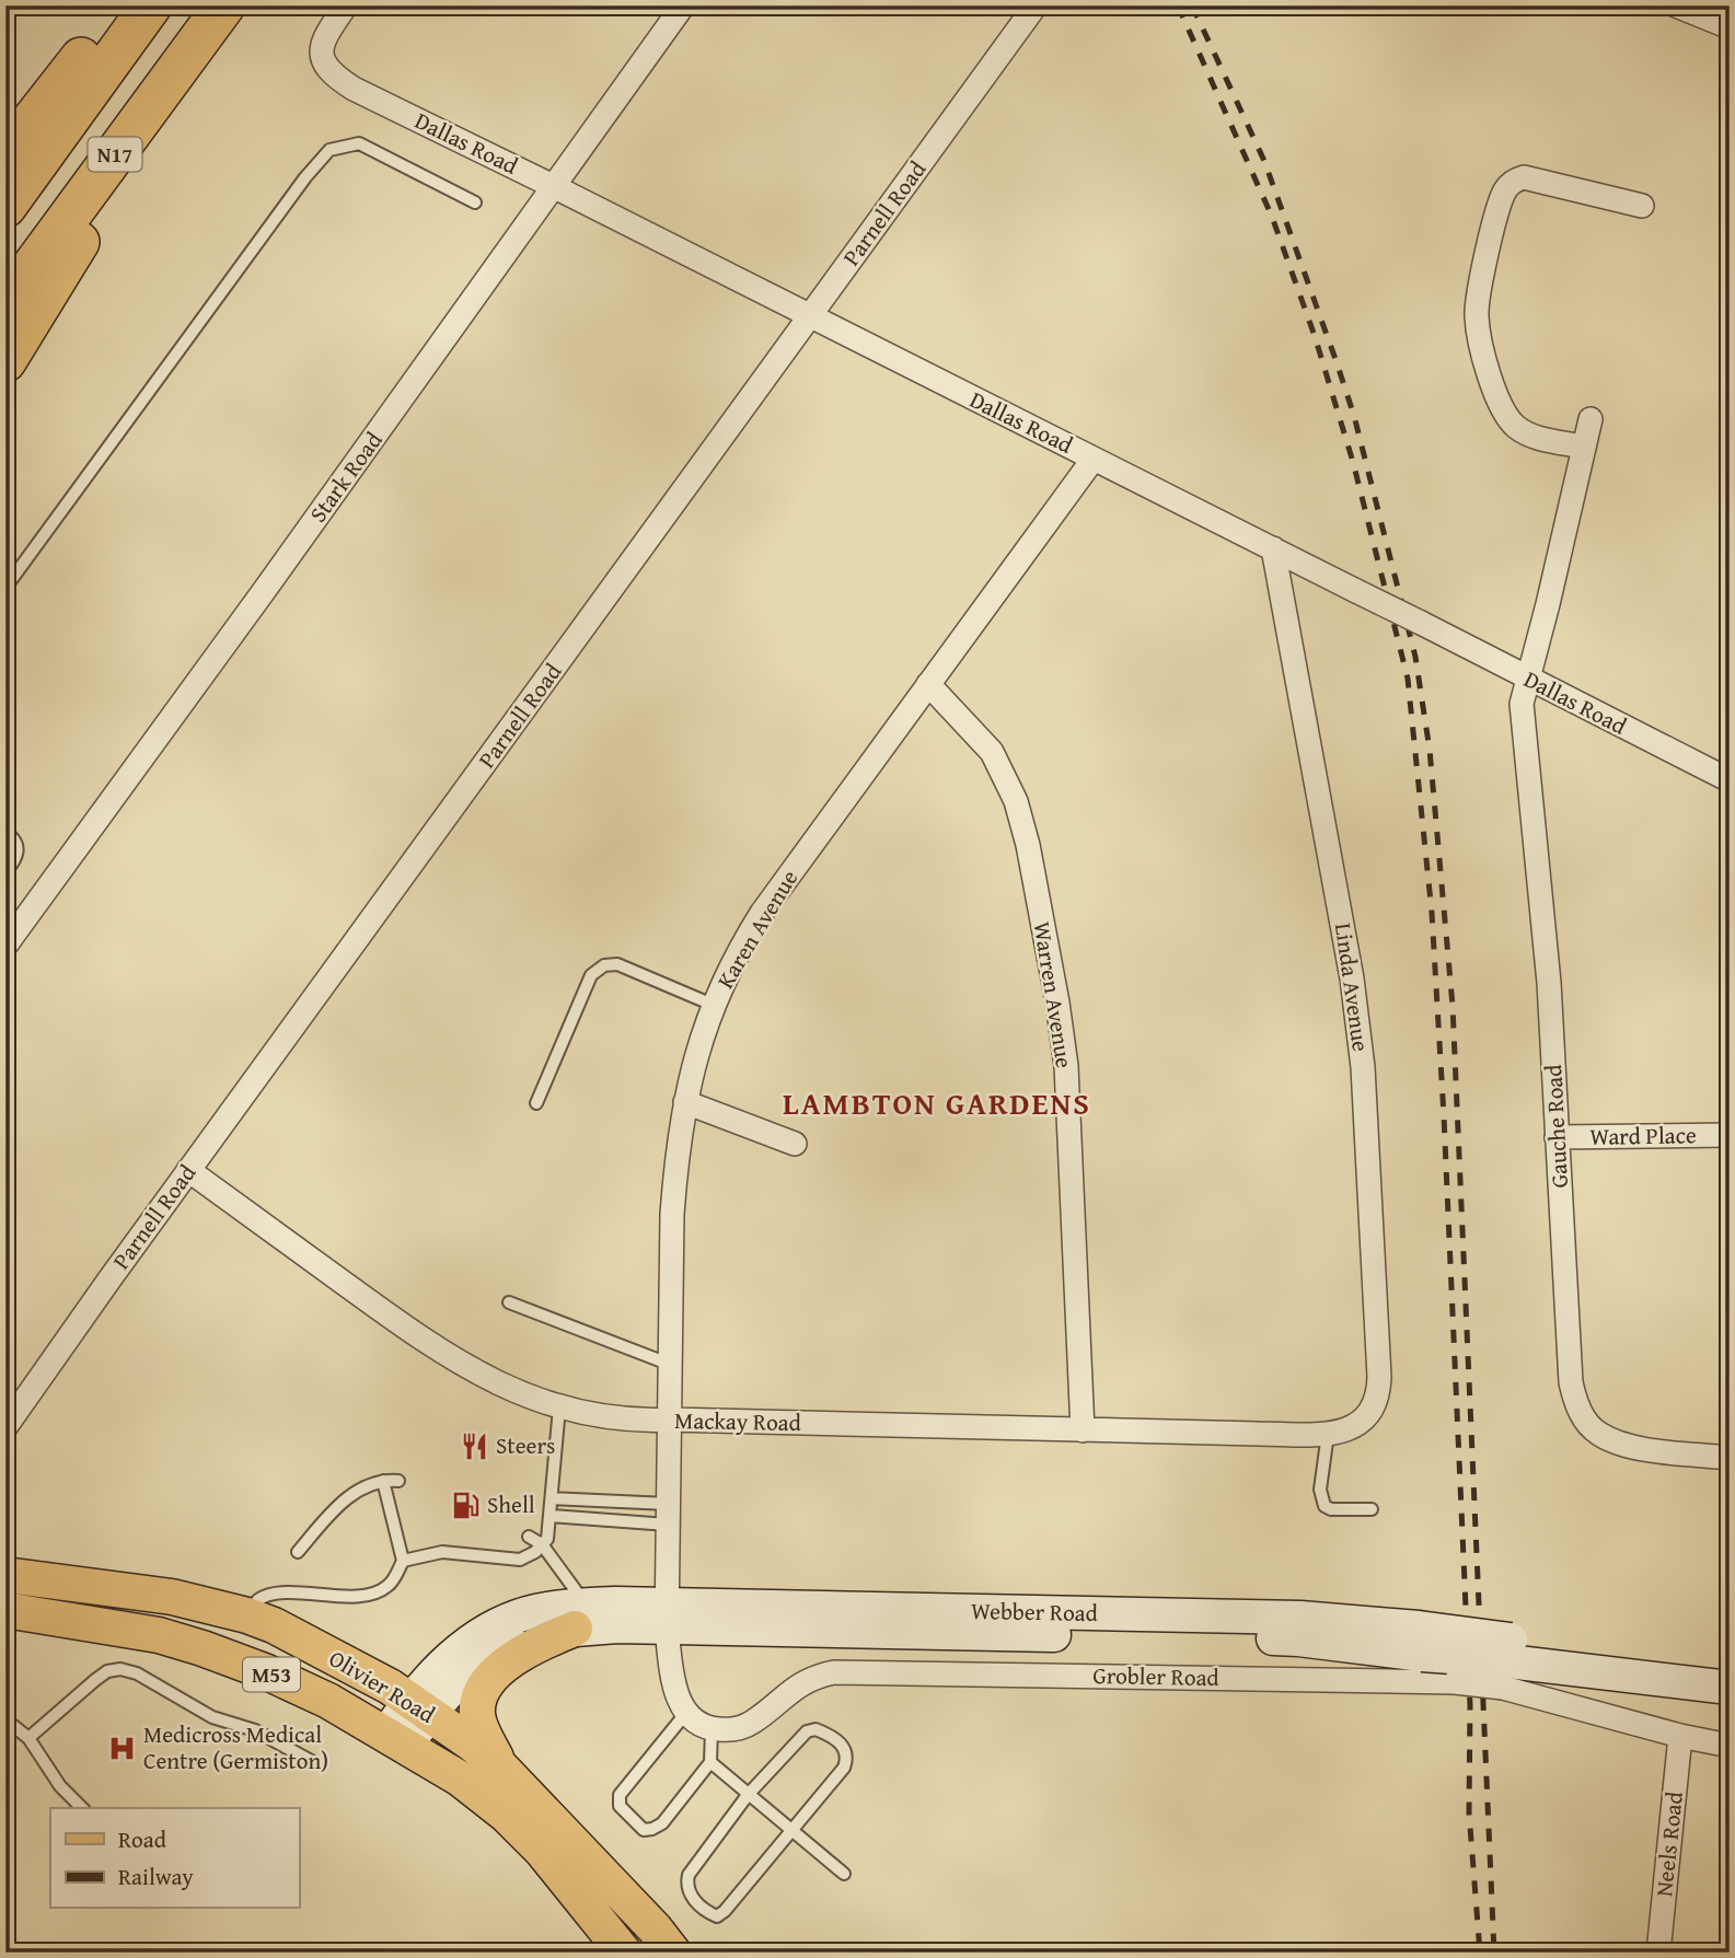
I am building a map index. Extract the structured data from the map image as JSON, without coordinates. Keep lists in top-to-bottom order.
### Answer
{
  "streets": {
    "highway": ["N17"],
    "main road": ["Webber Road", "M53", "Olivier Road"],
    "street": [
      "Dallas Road",
      "Parnell Road",
      "Stark Road",
      "Karen Avenue",
      "Linda Avenue",
      "Warren Avenue",
      "Gauche Road",
      "Ward Place",
      "Mackay Road",
      "Grobler Road",
      "Neels Road"
    ]
  },
  "crossings": [
    ["Dallas Road", "Parnell Road"],
    ["Dallas Road", "Stark Road"],
    ["Dallas Road", "Karen Avenue"],
    ["Dallas Road", "Linda Avenue"],
    ["Dallas Road", "Gauche Road"],
    ["Parnell Road", "Mackay Road"],
    ["Karen Avenue", "Warren Avenue"],
    ["Karen Avenue", "Mackay Road"],
    ["Karen Avenue", "Webber Road"],
    ["Linda Avenue", "Mackay Road"],
    ["Warren Avenue", "Mackay Road"],
    ["Gauche Road", "Ward Place"],
    ["Webber Road", "Grobler Road"],
    ["Webber Road", "Olivier Road"],
    ["Grobler Road", "Neels Road"]
  ],
  "districts": ["LAMBTON GARDENS"],
  "places": {
    "restaurant": ["Steers"],
    "fuel station": ["Shell"],
    "hospital": ["Medicross Medical Centre (Germiston)"]
  },
  "legend": ["Road", "Railway"]
}
